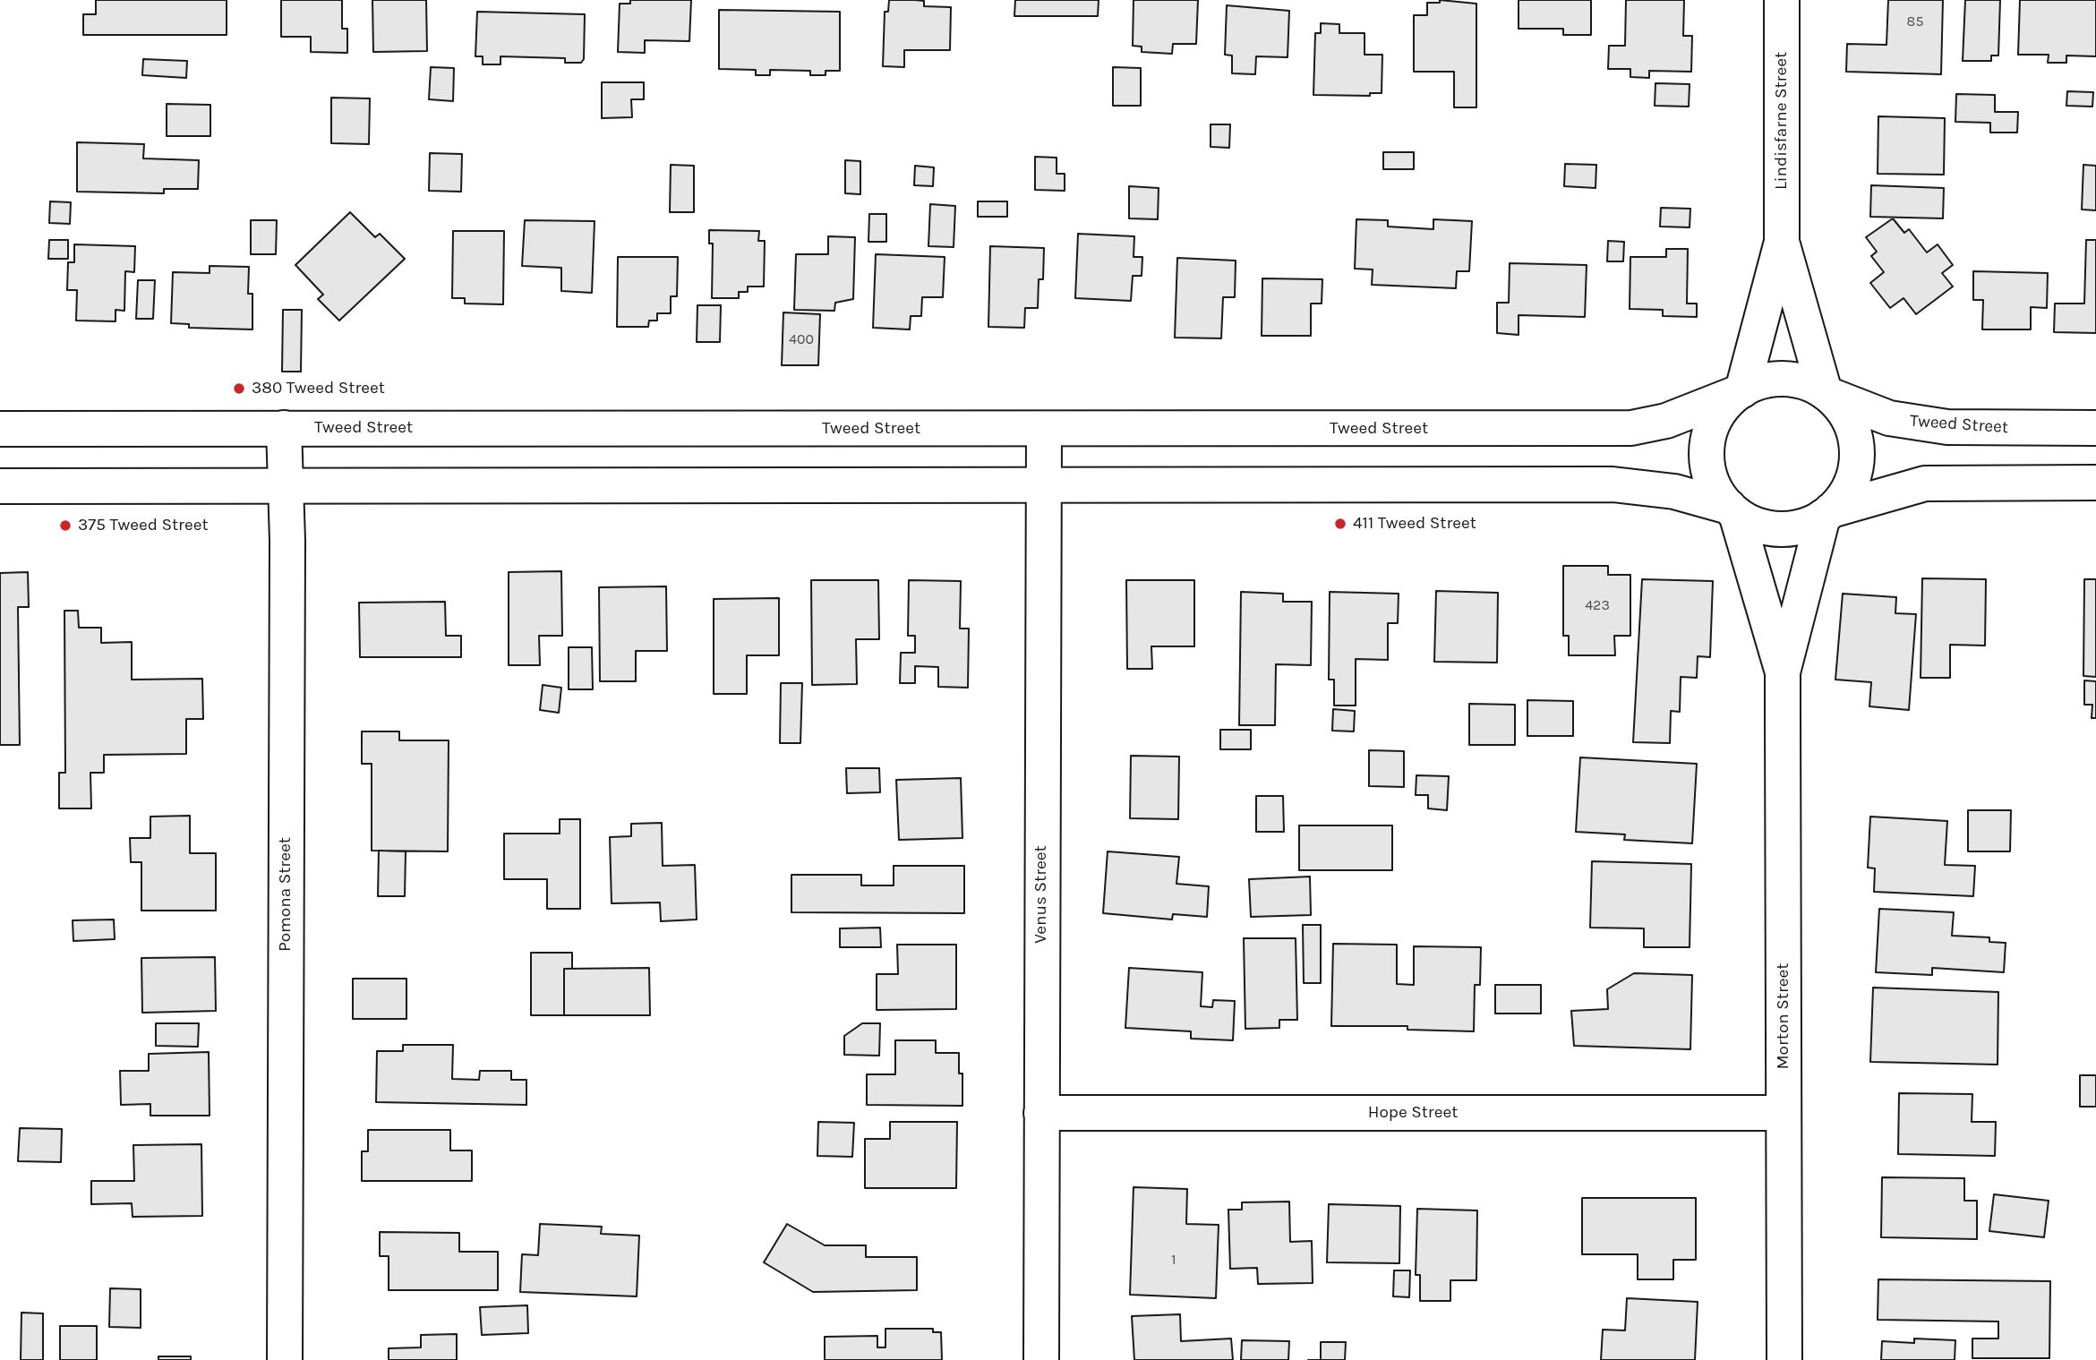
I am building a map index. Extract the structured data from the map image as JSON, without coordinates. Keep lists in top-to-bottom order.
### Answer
{
  "streets": {
    "main road": [
      "Lindisfarne Street",
      "Tweed Street",
      "Pomona Street",
      "Venus Street",
      "Morton Street",
      "Hope Street"
    ]
  },
  "crossings": [
    ["Lindisfarne Street", "Tweed Street"],
    ["Lindisfarne Street", "Morton Street"],
    ["Tweed Street", "Pomona Street"],
    ["Tweed Street", "Venus Street"],
    ["Tweed Street", "Morton Street"],
    ["Venus Street", "Hope Street"],
    ["Morton Street", "Hope Street"]
  ],
  "places": ["380 Tweed Street", "411 Tweed Street", "375 Tweed Street"],
  "house_numbers": [
    "85",
    "400",
    "423",
    "1"
  ]
}
